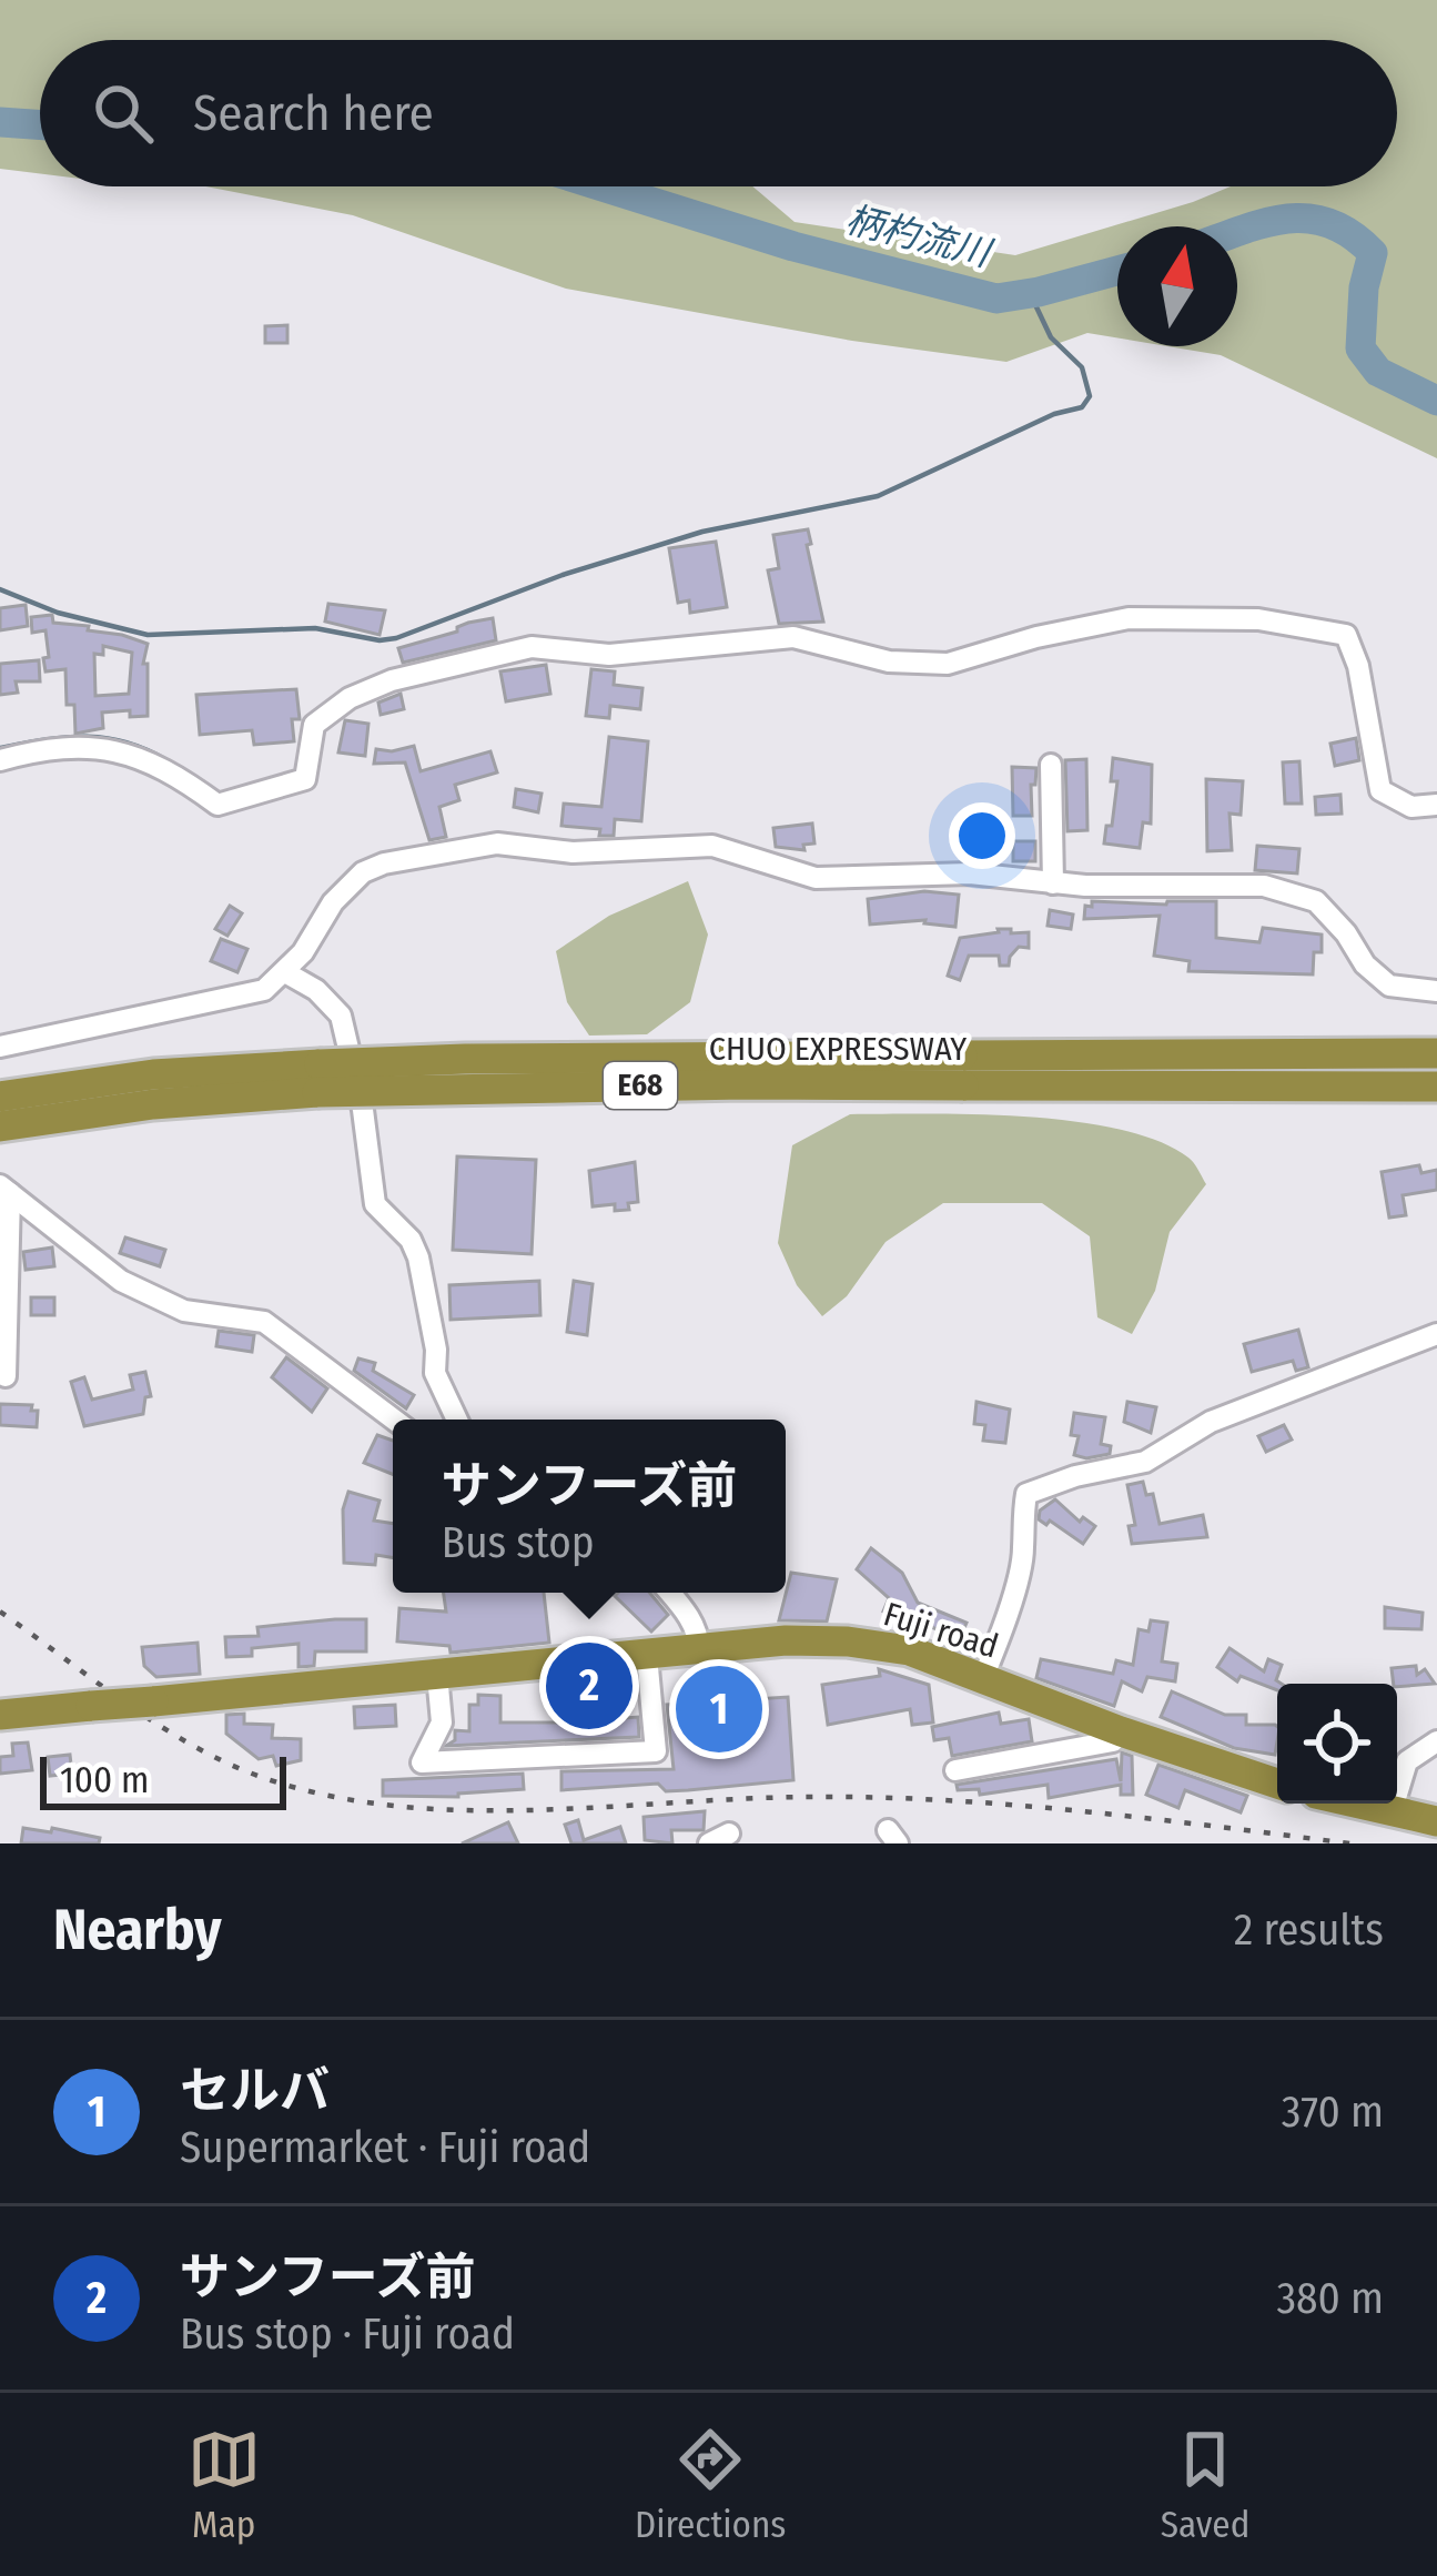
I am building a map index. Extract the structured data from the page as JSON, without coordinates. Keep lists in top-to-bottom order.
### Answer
{
  "streets": {
    "highway": ["CHUO EXPRESSWAY", "E68", "Fuji road"]
  },
  "water": ["柄杓流川"],
  "scale_bar": "100 m",
  "north": "top",
  "page": {
    "search": "Search here",
    "popup": ["サンフーズ前", "Bus stop"],
    "pins": ["2", "1"],
    "scale": "100 m",
    "heading": ["Nearby", "2 results"],
    "list": [
      {
        "mark": "1",
        "name": "セルバ",
        "note": "Supermarket · Fuji road",
        "value": "370 m"
      },
      {
        "mark": "2",
        "name": "サンフーズ前",
        "note": "Bus stop · Fuji road",
        "value": "380 m"
      }
    ],
    "nav": ["Map", "Directions", "Saved"]
  }
}
